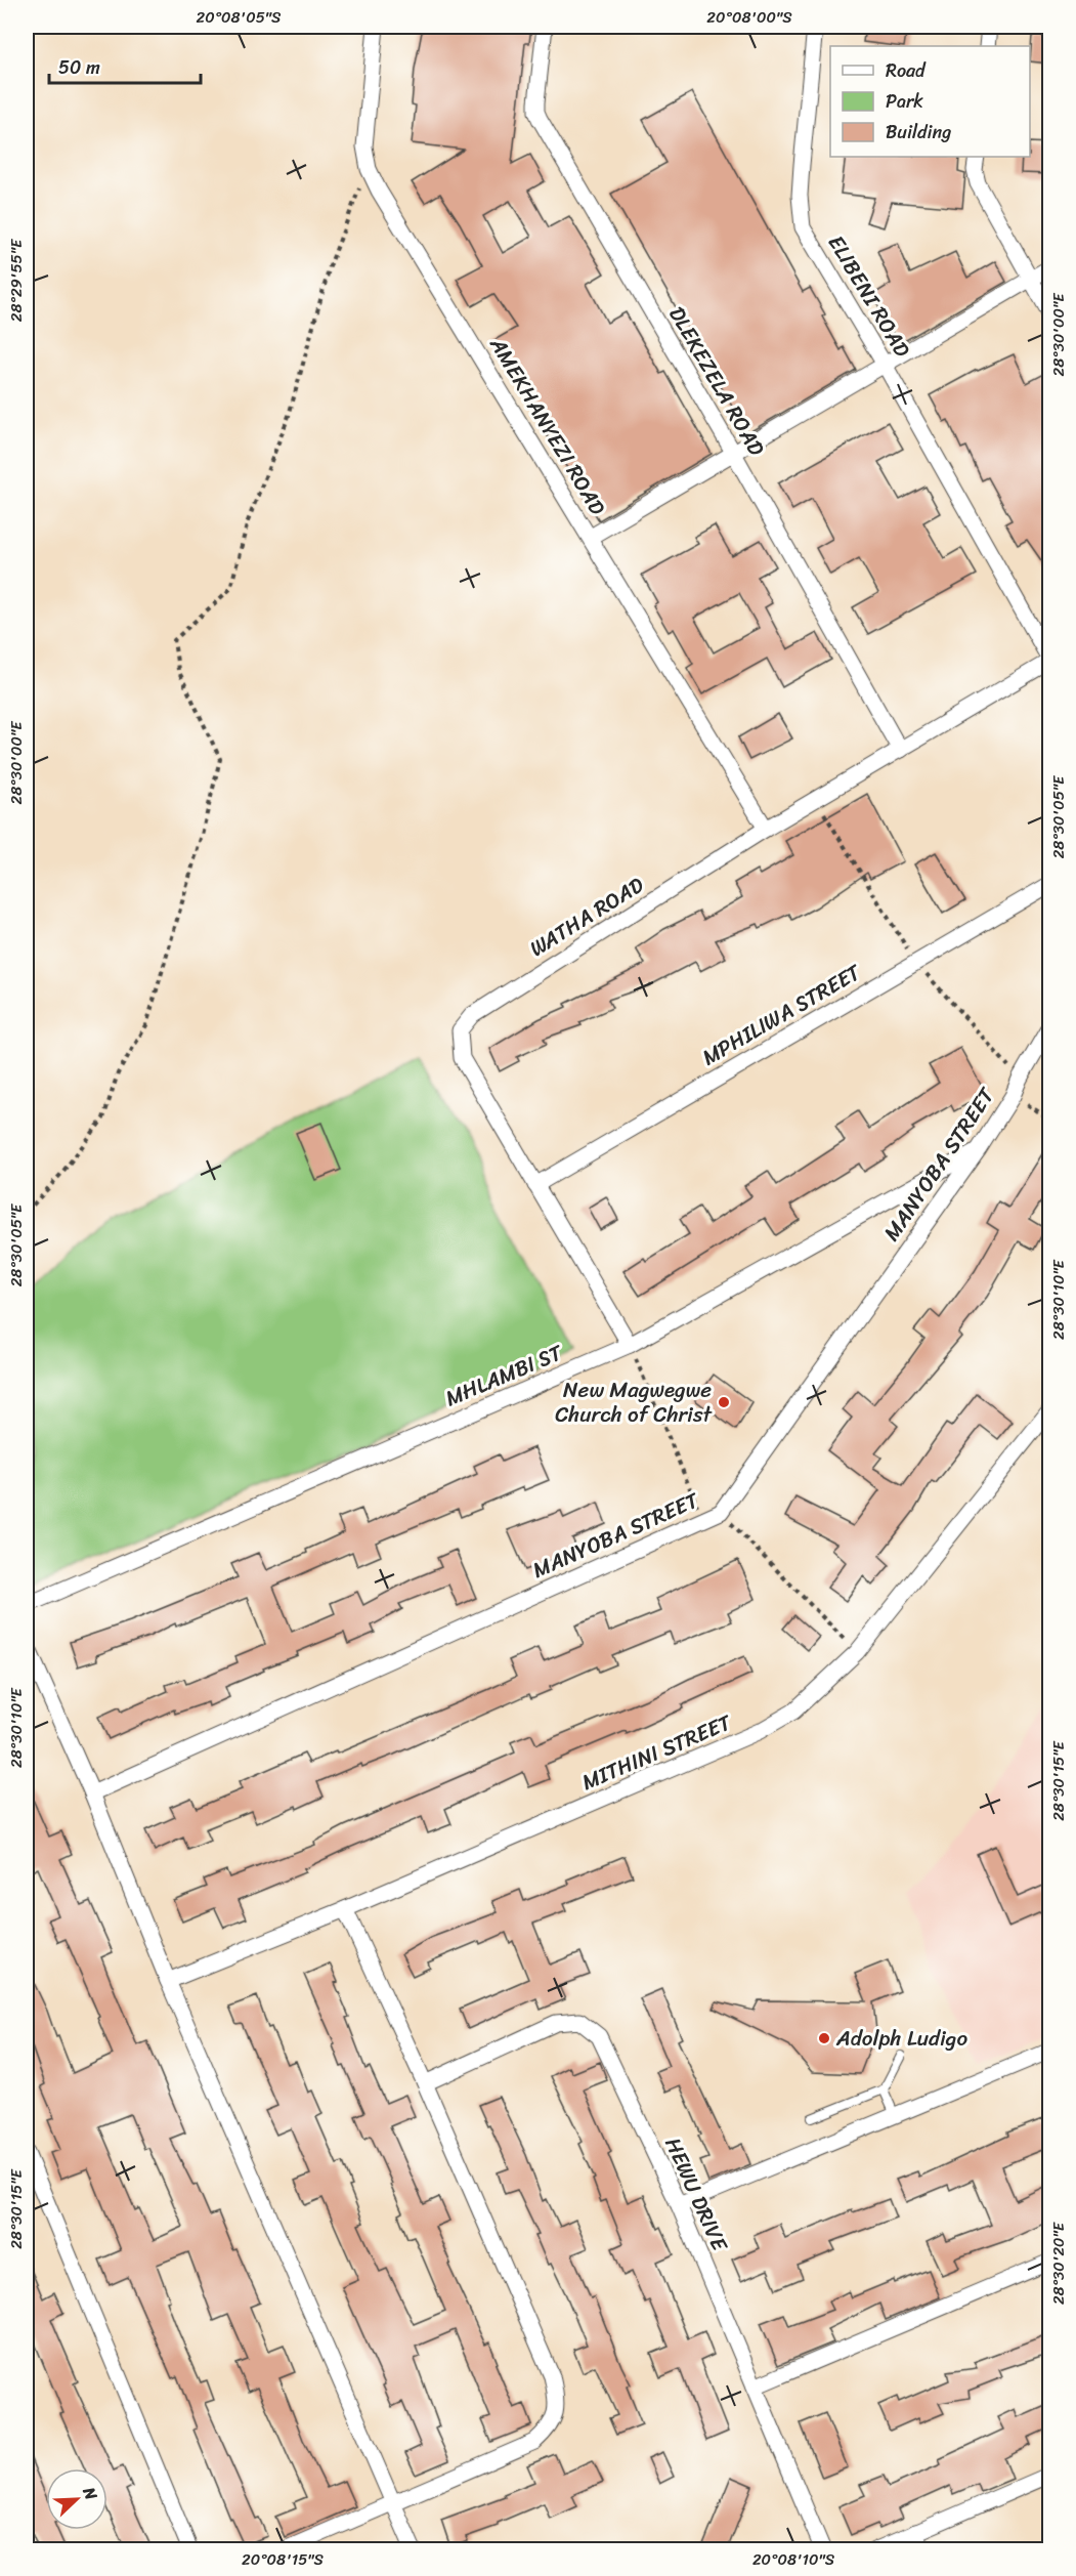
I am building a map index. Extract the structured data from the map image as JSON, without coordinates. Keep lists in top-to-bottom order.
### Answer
{
  "streets": {
    "street": [
      "ELIBENI ROAD",
      "DLEKEZELA ROAD",
      "AMEKHANYEZI ROAD",
      "WATHA ROAD",
      "MPHILIWA STREET",
      "MANYOBA STREET",
      "MHLAMBI ST",
      "MITHINI STREET",
      "HEWU DRIVE"
    ]
  },
  "crossings": [
    ["ELIBENI ROAD", "WATHA ROAD"],
    ["DLEKEZELA ROAD", "WATHA ROAD"],
    ["AMEKHANYEZI ROAD", "WATHA ROAD"],
    ["WATHA ROAD", "MPHILIWA STREET"],
    ["WATHA ROAD", "MHLAMBI ST"],
    ["MANYOBA STREET", "MHLAMBI ST"]
  ],
  "places": ["New Magwegwe Church of Christ", "Adolph Ludigo"],
  "legend": ["Road", "Park", "Building"],
  "scale_bar": "50 m",
  "north": "top right",
  "coordinates": [
    "20°08'05\"S",
    "20°08'00\"S",
    "28°29'55\"E",
    "28°30'00\"E",
    "28°30'05\"E",
    "28°30'10\"E",
    "28°30'15\"E",
    "28°30'20\"E",
    "20°08'15\"S",
    "20°08'10\"S"
  ]
}
